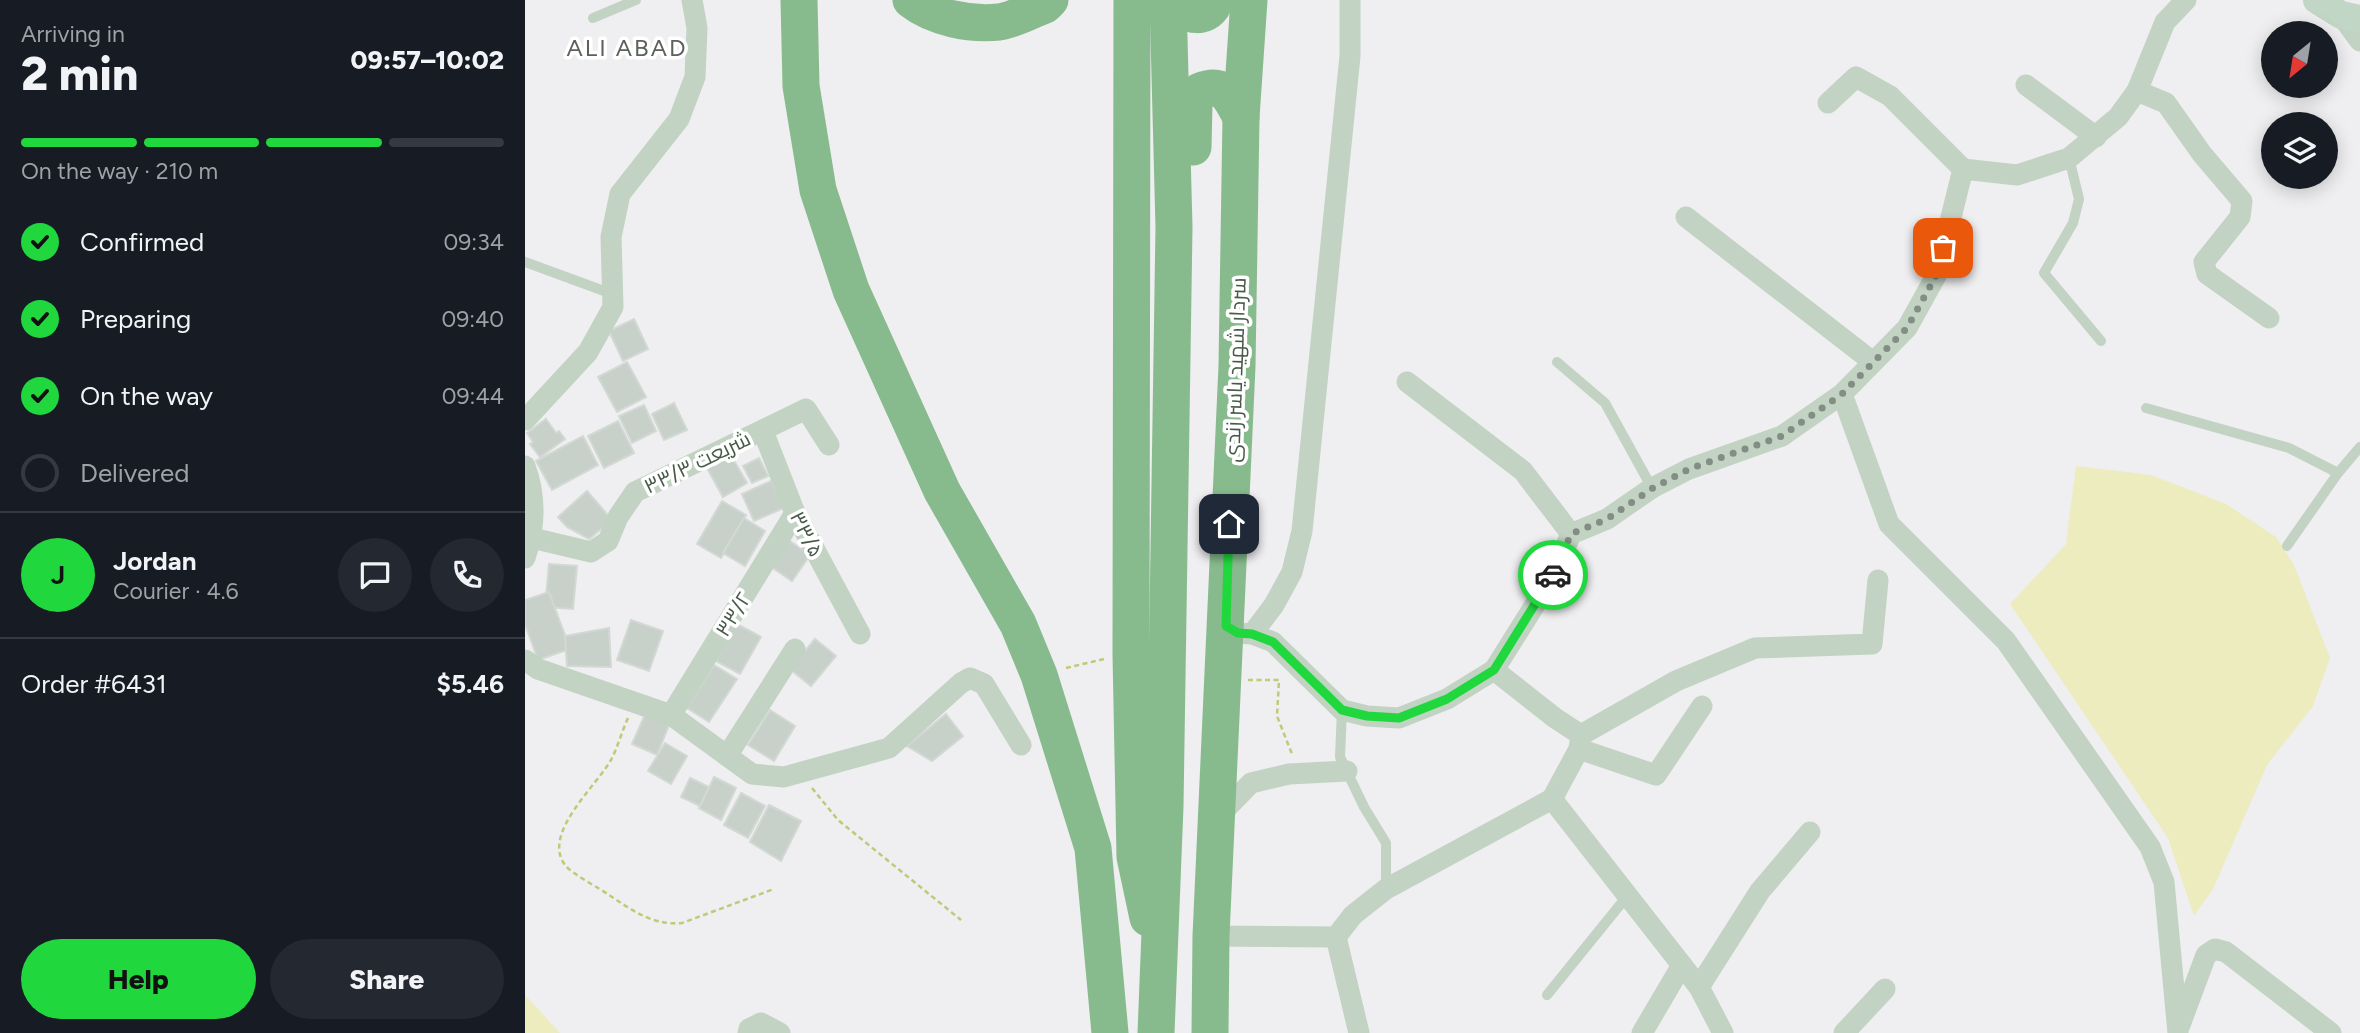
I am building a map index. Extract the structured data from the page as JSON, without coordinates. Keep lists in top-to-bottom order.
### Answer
{
  "streets": {
    "highway": ["سردار شهید یاسر زندی"],
    "street": ["شریعت ۳۳/۳", "۳۳/۵", "۳۳/۲"]
  },
  "crossings": [
    ["شریعت ۳۳/۳", "۳۳/۵"],
    ["۳۳/۵", "۳۳/۲"]
  ],
  "districts": ["ALI ABAD"],
  "north": "bottom left",
  "page": {
    "heading": ["2 min", "Arriving in", "09:57–10:02"],
    "panel": [
      "Jordan",
      "Courier · 4.6",
      "Order #6431",
      "$5.46"
    ],
    "bar": "On the way · 210 m",
    "list": [
      ["Confirmed", "09:34"],
      ["Preparing", "09:40"],
      ["On the way", "09:44"],
      "Delivered"
    ],
    "round": "J",
    "buttons": ["Help", "Share"]
  }
}
